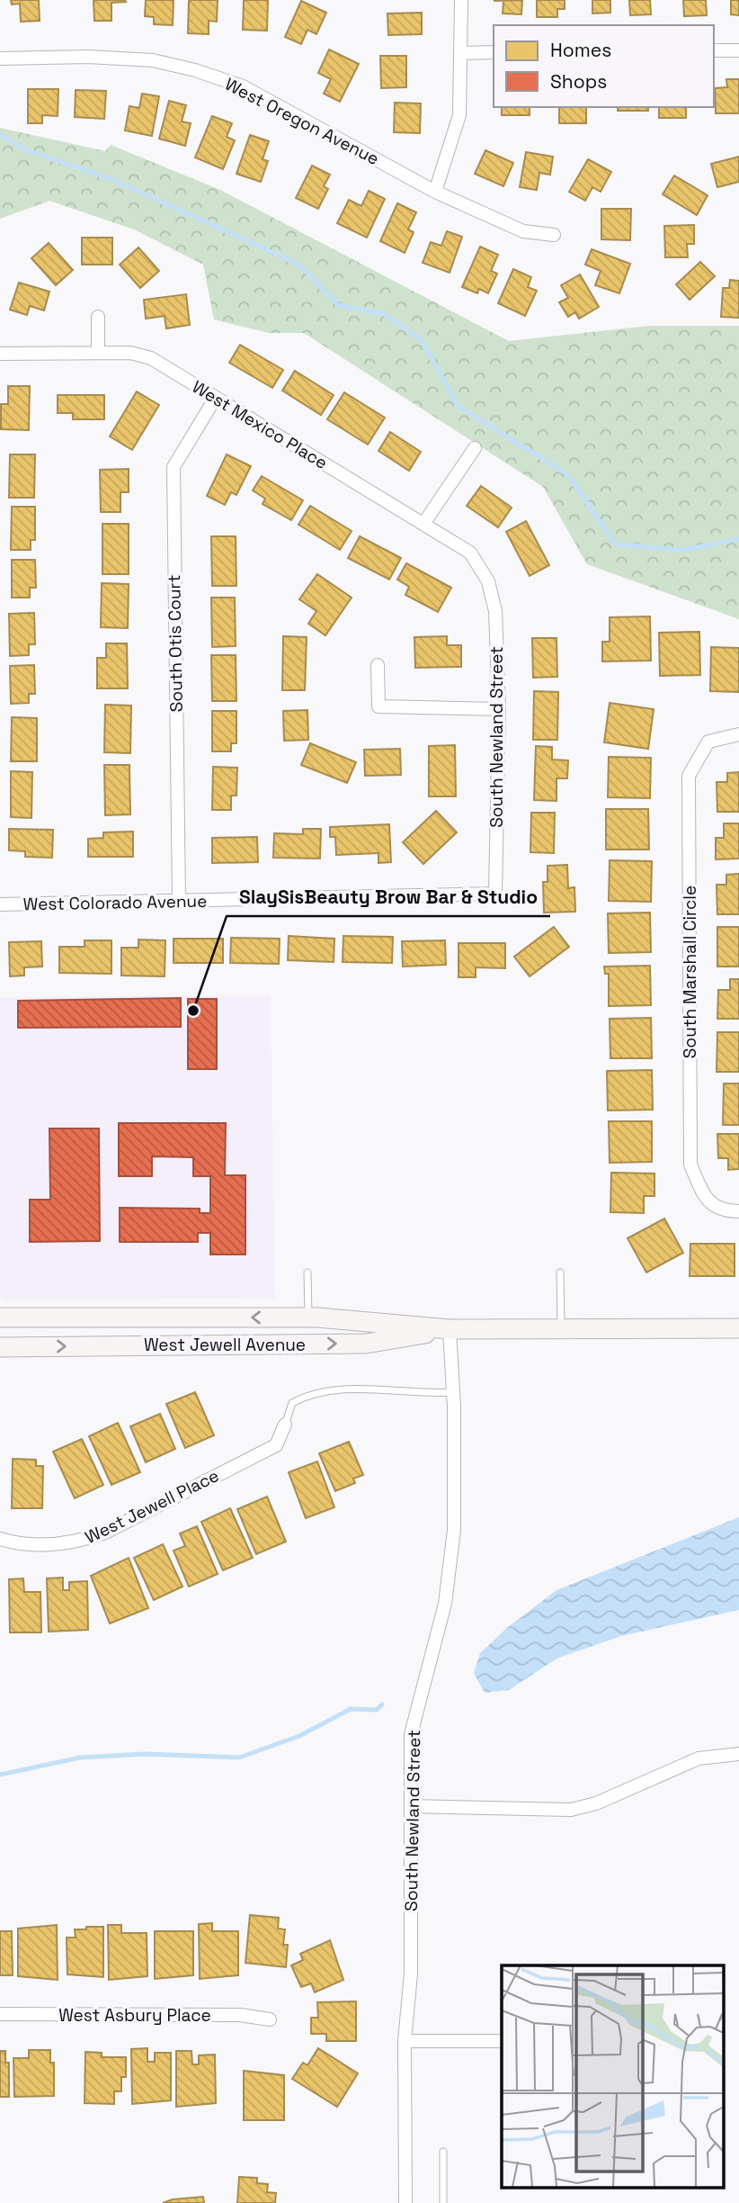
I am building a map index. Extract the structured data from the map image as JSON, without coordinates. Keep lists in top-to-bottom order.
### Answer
{
  "streets": {
    "main road": ["West Jewell Avenue"],
    "street": [
      "West Oregon Avenue",
      "West Mexico Place",
      "South Otis Court",
      "South Newland Street",
      "West Colorado Avenue",
      "South Marshall Circle",
      "West Jewell Place",
      "West Asbury Place"
    ]
  },
  "crossings": [
    ["West Mexico Place", "South Otis Court"],
    ["West Mexico Place", "South Newland Street"],
    ["South Otis Court", "West Colorado Avenue"],
    ["South Newland Street", "West Colorado Avenue"],
    ["South Newland Street", "West Jewell Avenue"]
  ],
  "places": ["SlaySisBeauty Brow Bar & Studio"],
  "legend": ["Homes", "Shops"]
}
